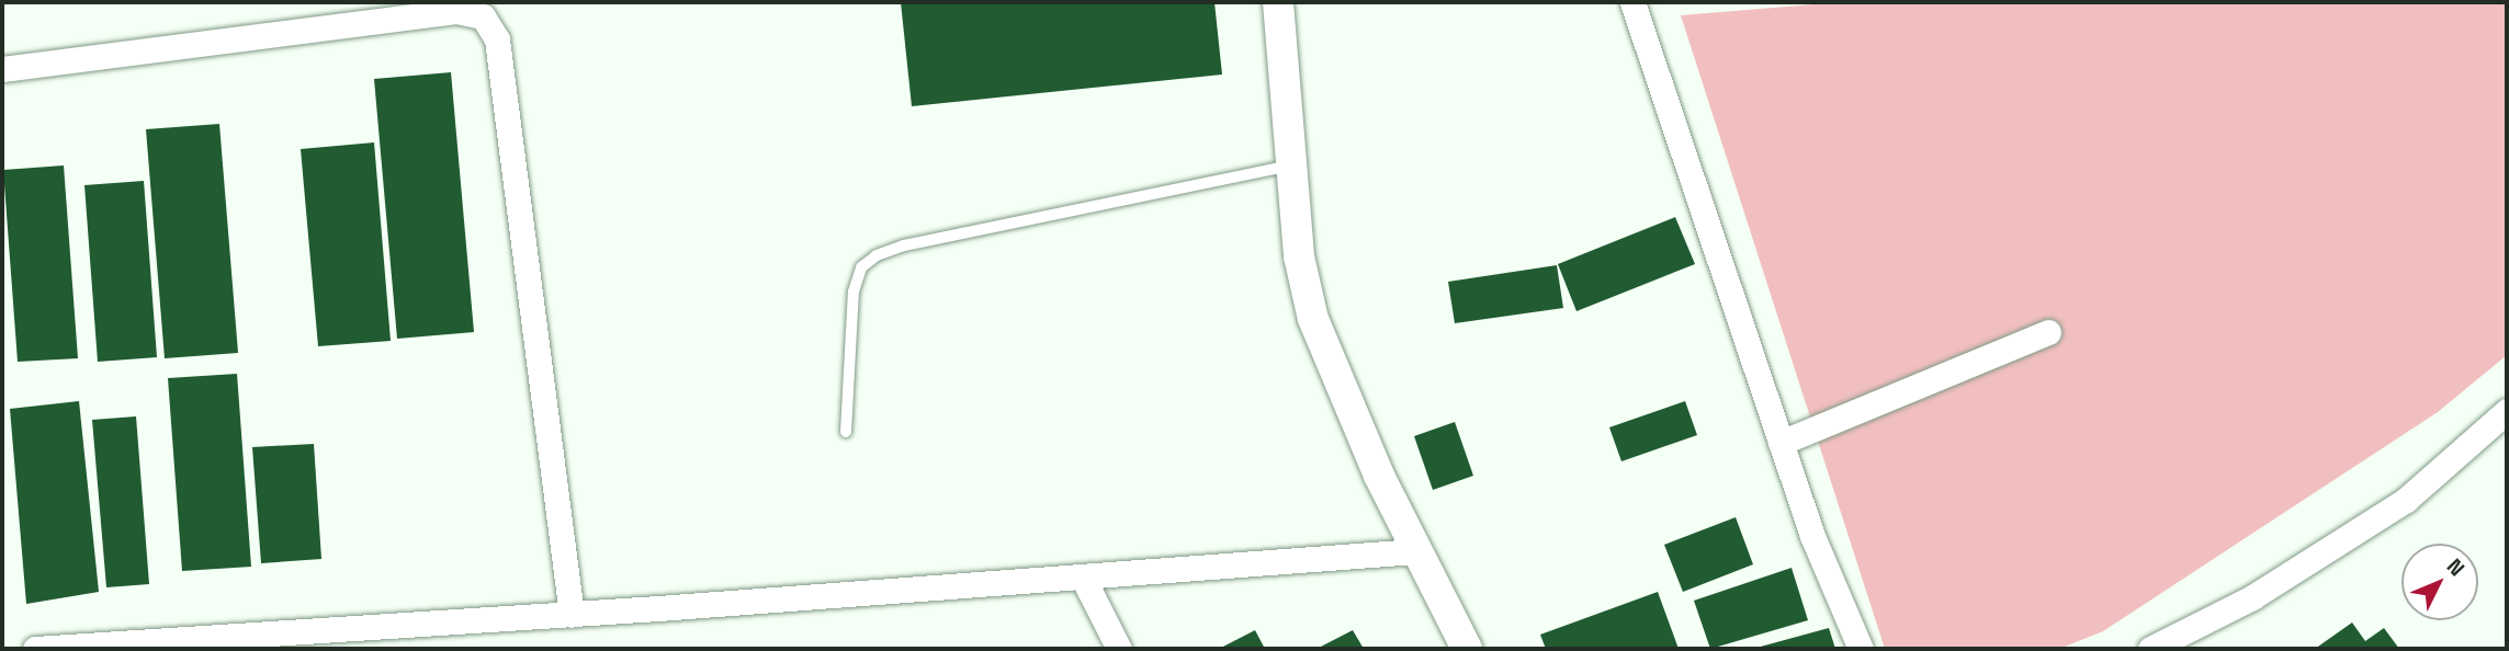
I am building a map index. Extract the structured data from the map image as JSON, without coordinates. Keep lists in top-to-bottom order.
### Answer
{
  "north": "top right"
}
